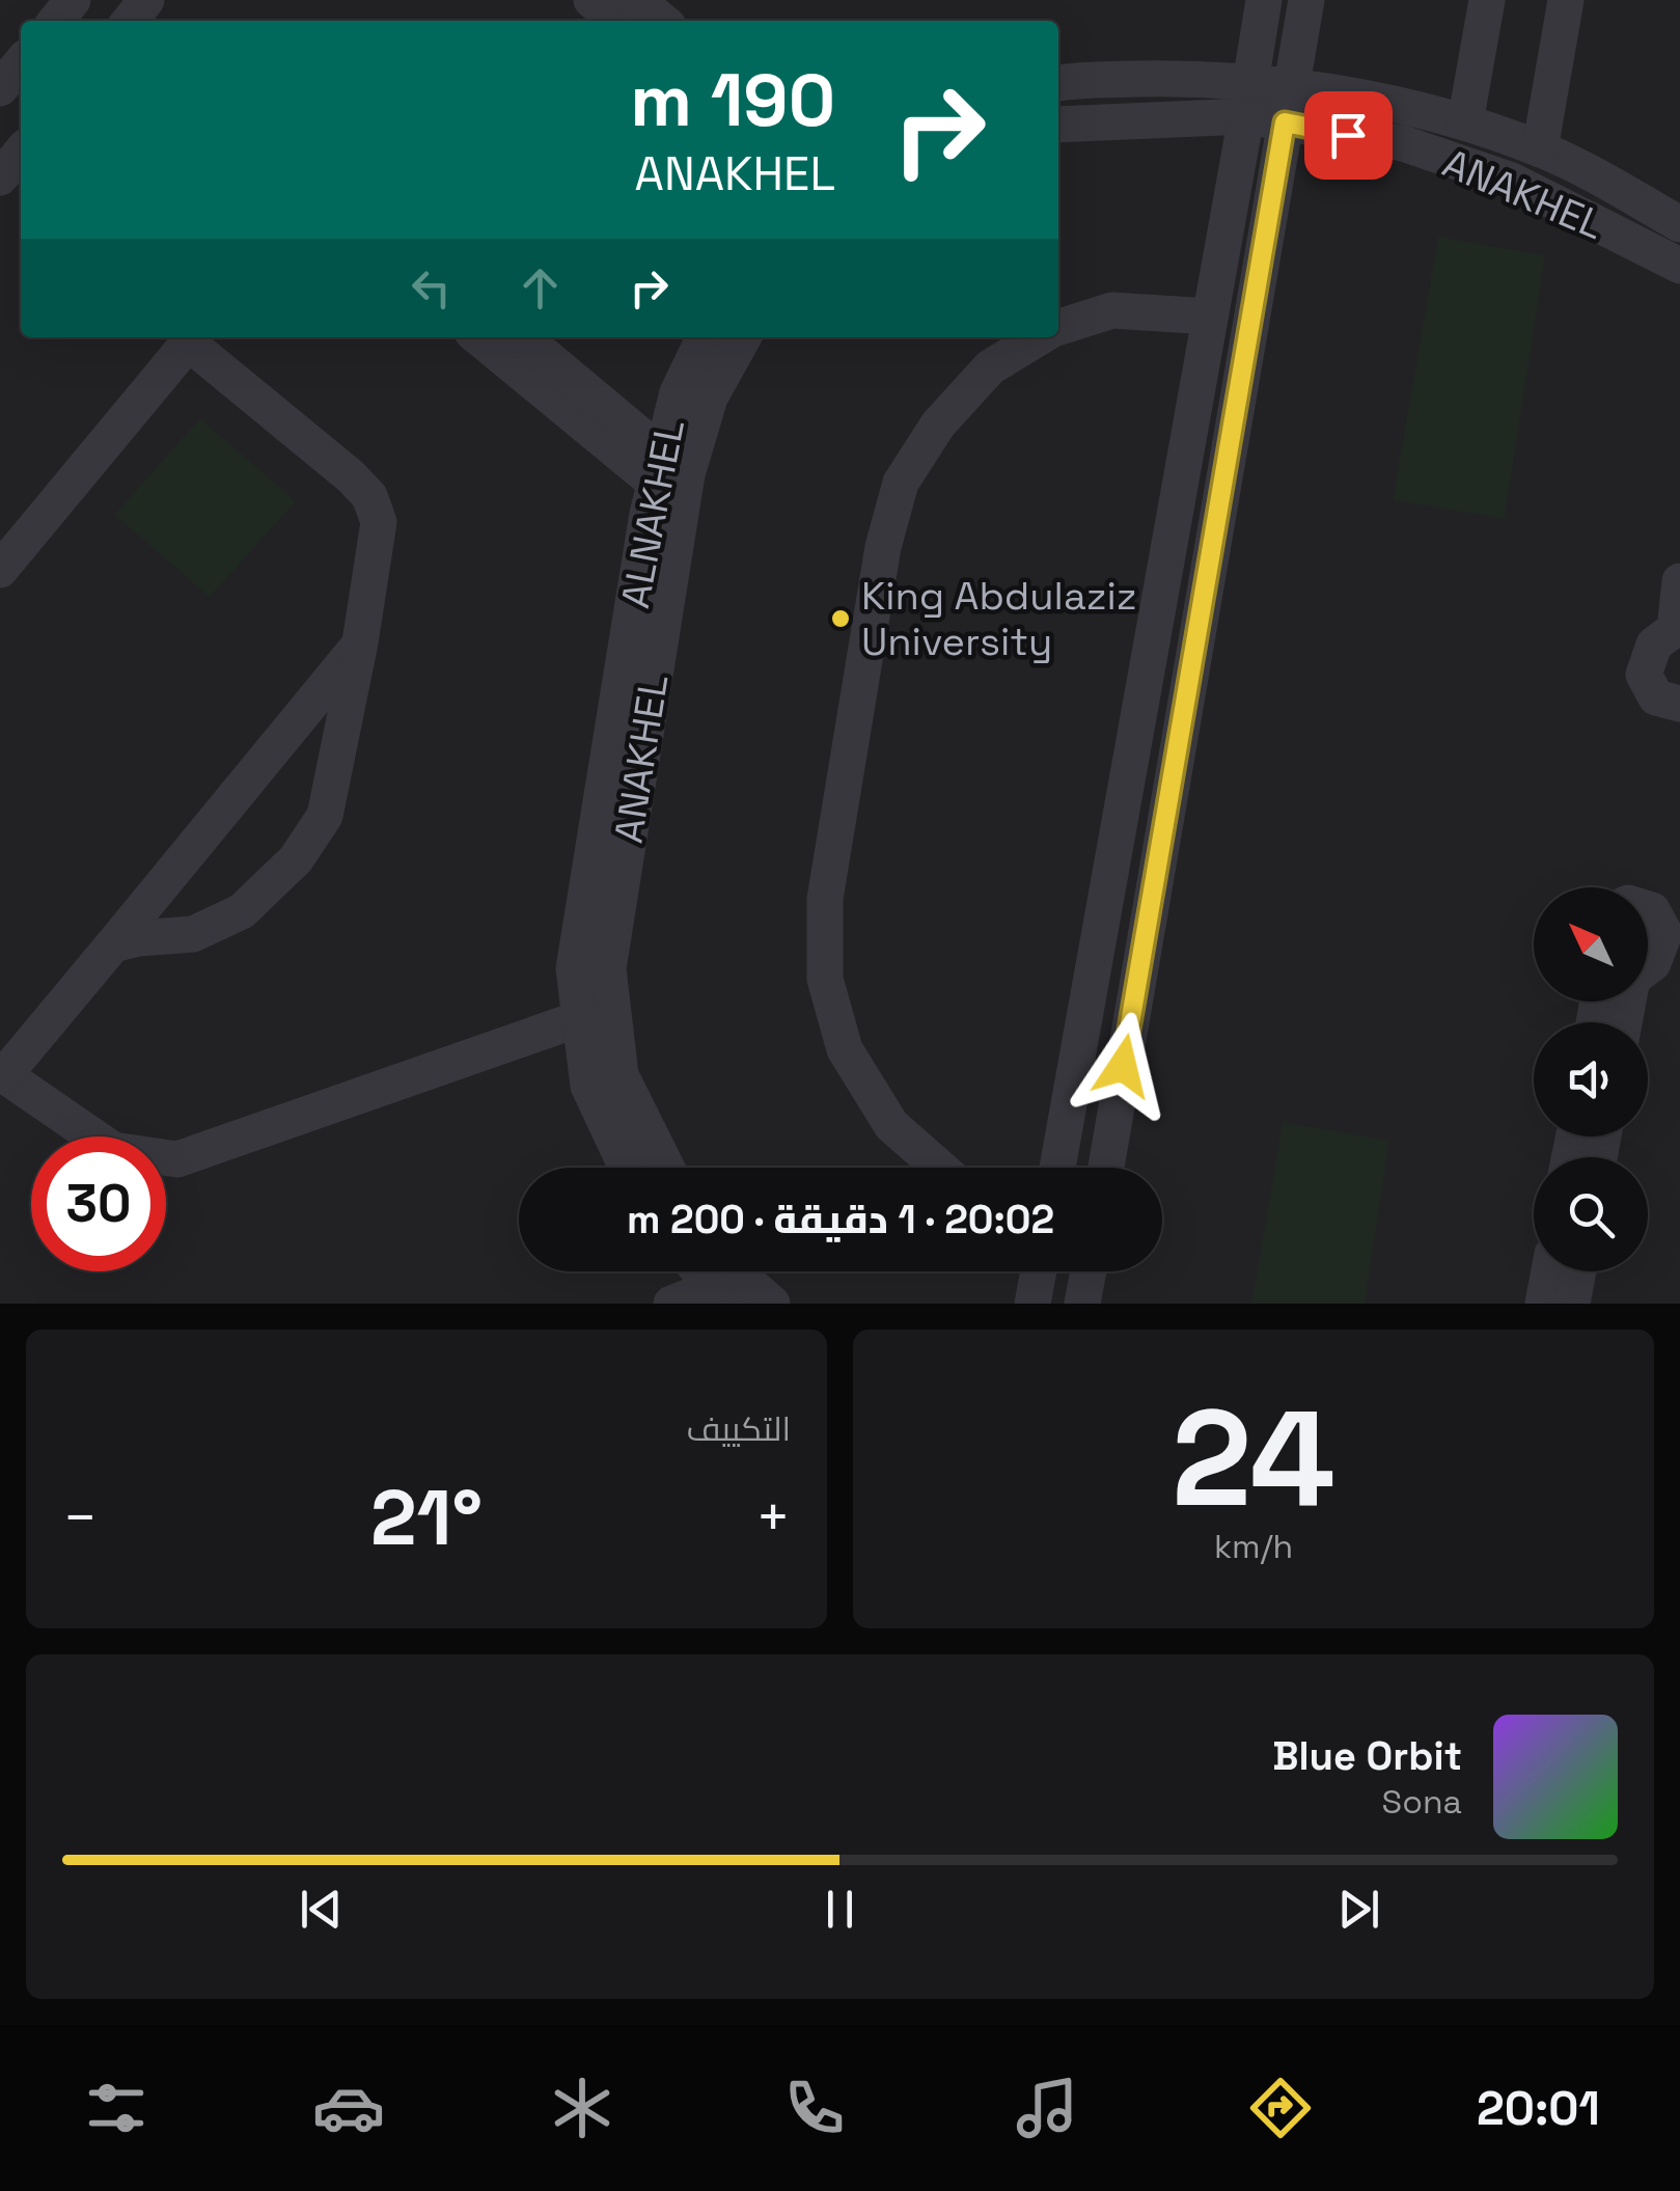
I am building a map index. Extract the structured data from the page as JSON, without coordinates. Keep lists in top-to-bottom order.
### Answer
{
  "streets": {
    "street": ["ANAKHEL", "ALNAKHEL"]
  },
  "places": ["King Abdulaziz University"],
  "north": "top left",
  "page": {
    "turn": ["190 m", "ANAKHEL"],
    "limit": "30",
    "trip": "20:02 · 1 دقيقة · 200 m",
    "tile": [
      ["24", "km/h"],
      "التكييف"
    ],
    "heat": ["−", "21°", "+"],
    "song": ["Blue Orbit", "Sona"],
    "tabs": "20:01"
  }
}
